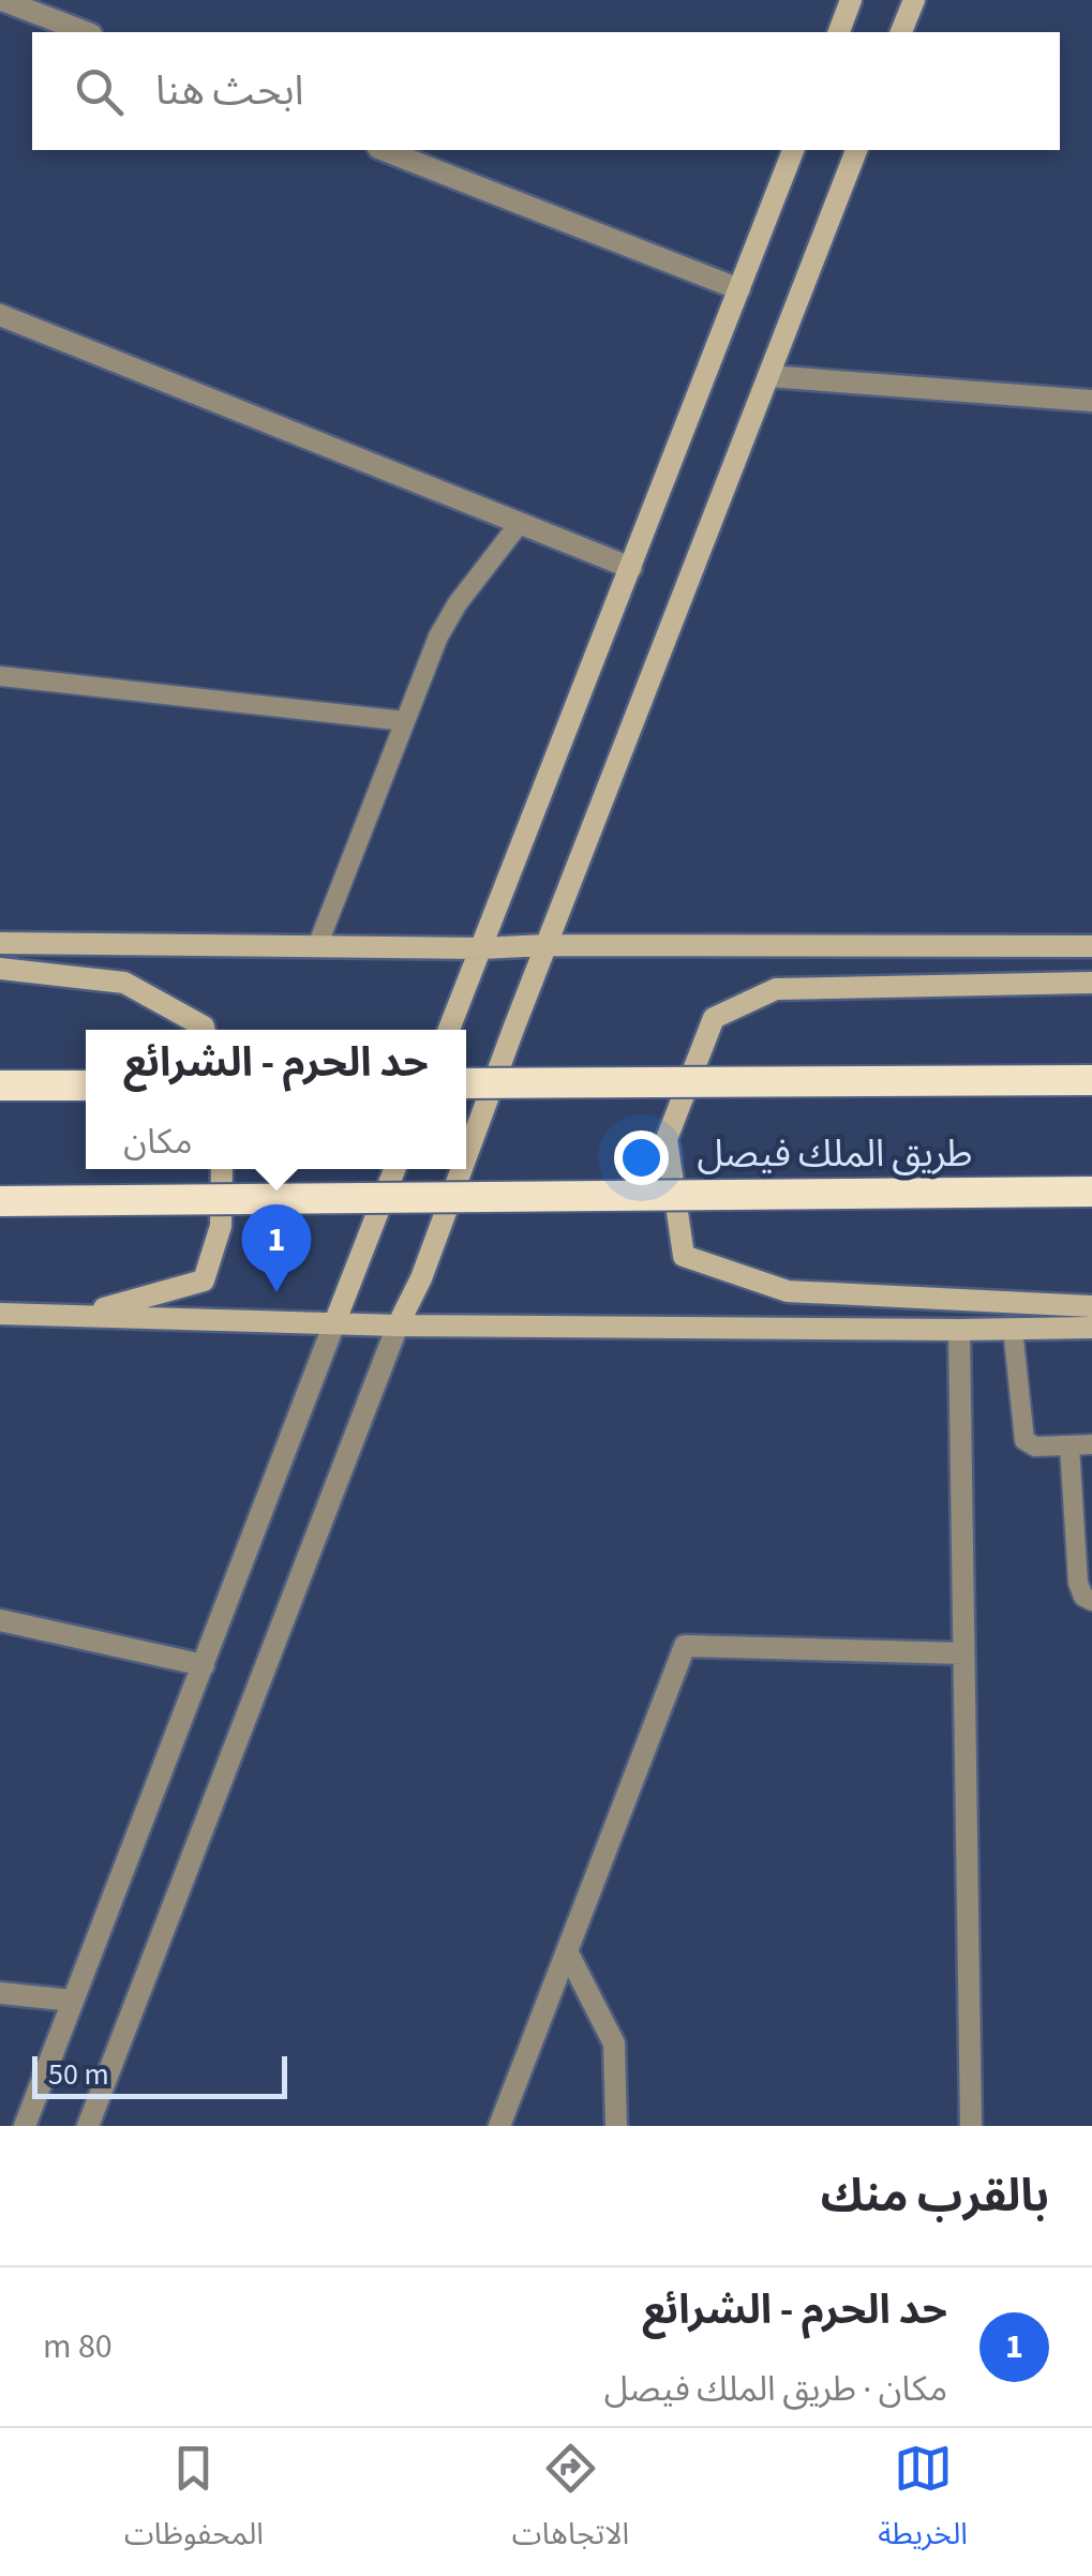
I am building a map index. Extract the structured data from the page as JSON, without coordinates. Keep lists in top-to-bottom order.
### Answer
{
  "streets": {
    "highway": ["طريق الملك فيصل"]
  },
  "scale_bar": "50 m",
  "page": {
    "search": "ابحث هنا",
    "popup": ["حد الحرم - الشرائع", "مكان"],
    "pins": "1",
    "scale": "50 m",
    "heading": "بالقرب منك",
    "list": [
      {
        "mark": "1",
        "name": "حد الحرم - الشرائع",
        "note": "مكان · طريق الملك فيصل",
        "value": "80 m"
      }
    ],
    "nav": ["الخريطة", "الاتجاهات", "المحفوظات"]
  }
}
